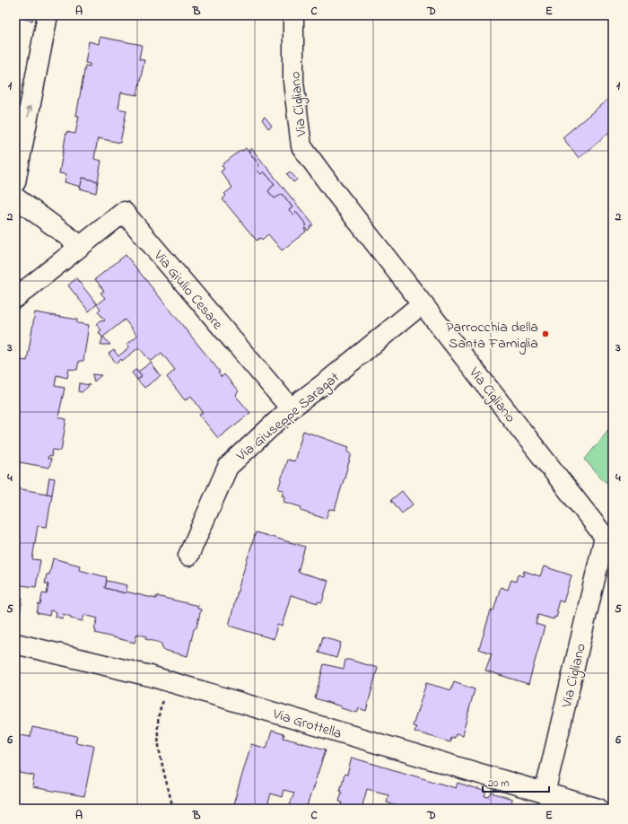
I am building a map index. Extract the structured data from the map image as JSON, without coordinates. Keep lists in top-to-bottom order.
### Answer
{
  "streets": {
    "street": [
      "Via Cigliano",
      "Via Giulio Cesare",
      "Via Giuseppe Saragat",
      "Via Grottella"
    ]
  },
  "crossings": [
    ["Via Cigliano", "Via Giuseppe Saragat"],
    ["Via Cigliano", "Via Grottella"],
    ["Via Giulio Cesare", "Via Giuseppe Saragat"]
  ],
  "places": ["Parrocchia della Santa Famiglia"],
  "scale_bar": "20 m",
  "grid": {
    "columns": [
      "A",
      "B",
      "C",
      "D",
      "E"
    ],
    "rows": [
      "1",
      "2",
      "3",
      "4",
      "5",
      "6"
    ]
  }
}
